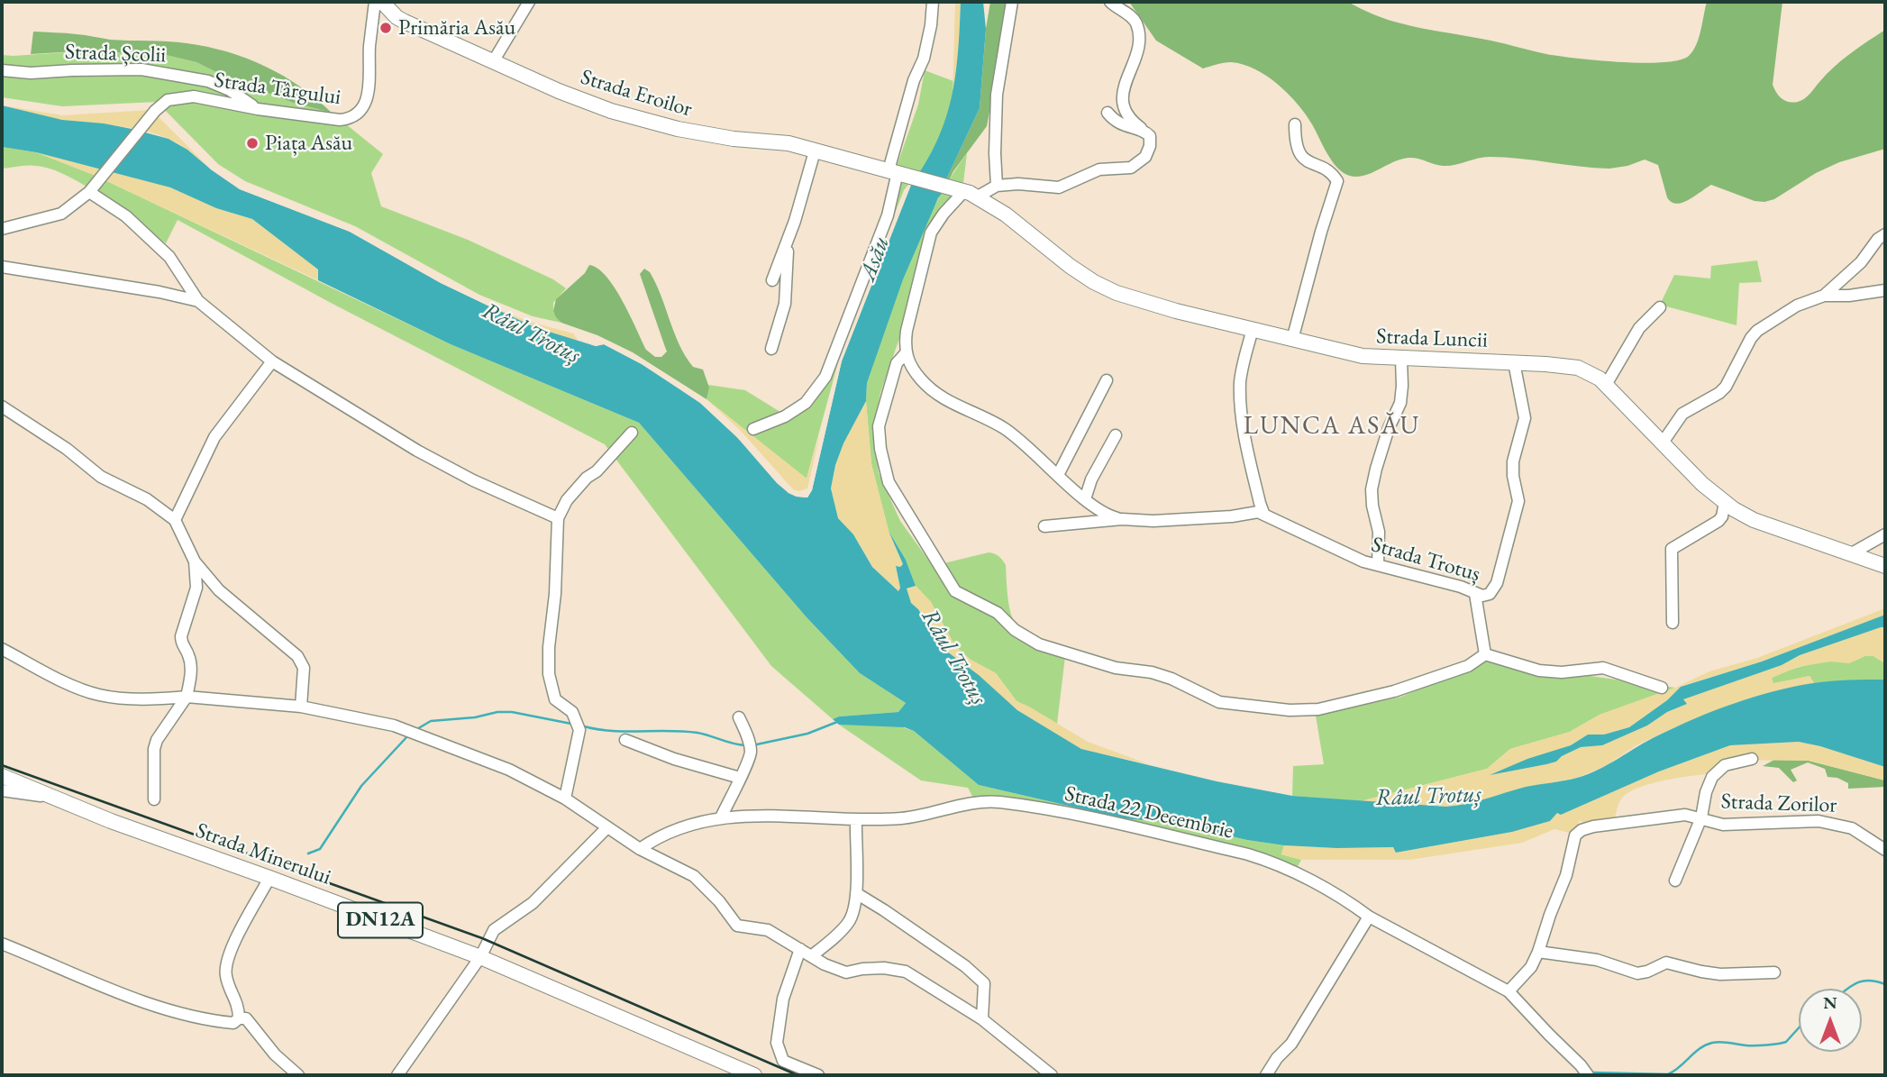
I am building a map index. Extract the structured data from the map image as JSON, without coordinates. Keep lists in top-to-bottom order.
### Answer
{
  "streets": {
    "main road": [
      "Strada Eroilor",
      "Strada Luncii",
      "Strada Minerului",
      "DN12A"
    ],
    "street": [
      "Strada Școlii",
      "Strada Târgului",
      "Strada Trotuș",
      "Strada Zorilor",
      "Strada 22 Decembrie"
    ]
  },
  "crossings": [
    ["Strada Școlii", "Strada Târgului"],
    ["Strada Eroilor", "Strada Luncii"],
    ["Strada Luncii", "Strada Trotuș"],
    ["Strada Zorilor", "Strada 22 Decembrie"]
  ],
  "districts": ["LUNCA ASĂU"],
  "water": ["Asău", "Râul Trotuș"],
  "places": ["Primăria Asău", "Piața Asău"],
  "north": "top"
}
